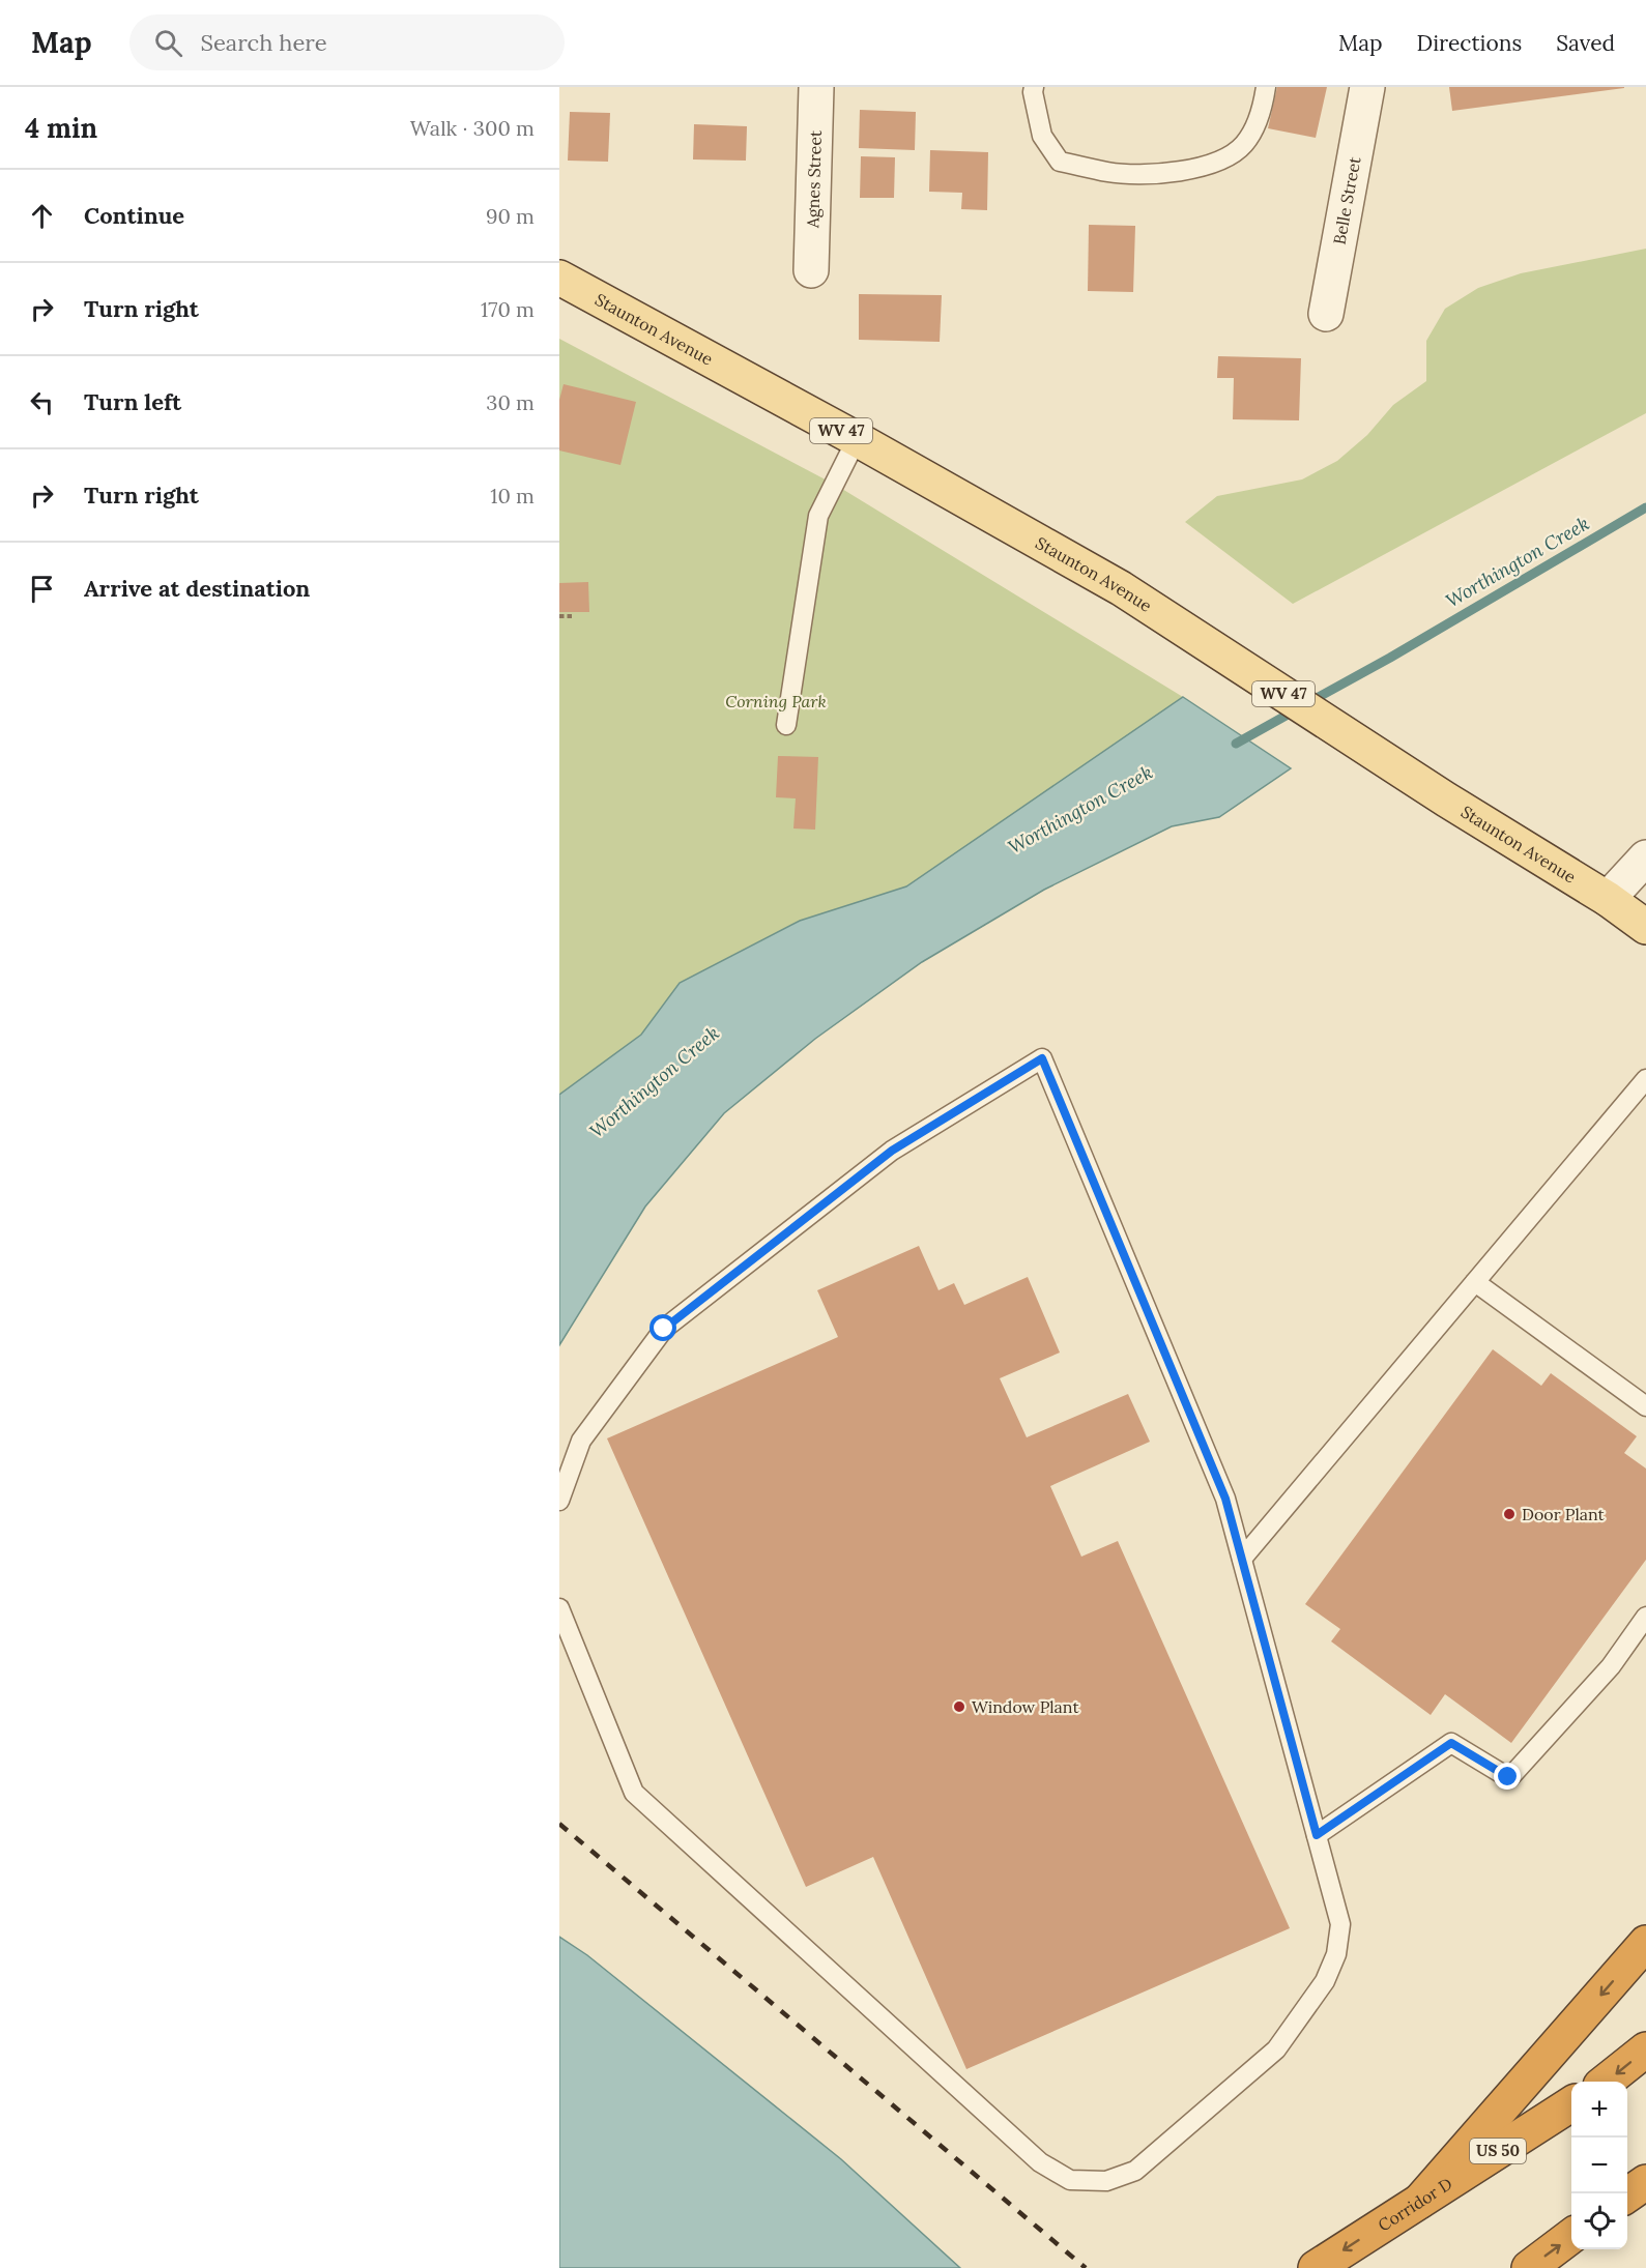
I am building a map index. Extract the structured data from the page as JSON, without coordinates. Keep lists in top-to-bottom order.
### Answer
{
  "streets": {
    "highway": ["US 50", "Corridor D"],
    "main road": ["Staunton Avenue", "WV 47"],
    "street": ["Agnes Street", "Belle Street"]
  },
  "one_way": ["Corridor D"],
  "water": ["Worthington Creek"],
  "parks": ["Corning Park"],
  "places": ["Door Plant", "Window Plant"],
  "page": {
    "header": "Map",
    "search": "Search here",
    "nav": ["Map", "Directions", "Saved"],
    "heading": ["4 min", "Walk · 300 m"],
    "list": [
      ["Continue", "90 m"],
      ["Turn right", "170 m"],
      ["Turn left", "30 m"],
      ["Turn right", "10 m"],
      "Arrive at destination"
    ],
    "map_buttons": ["+", "−"]
  }
}
